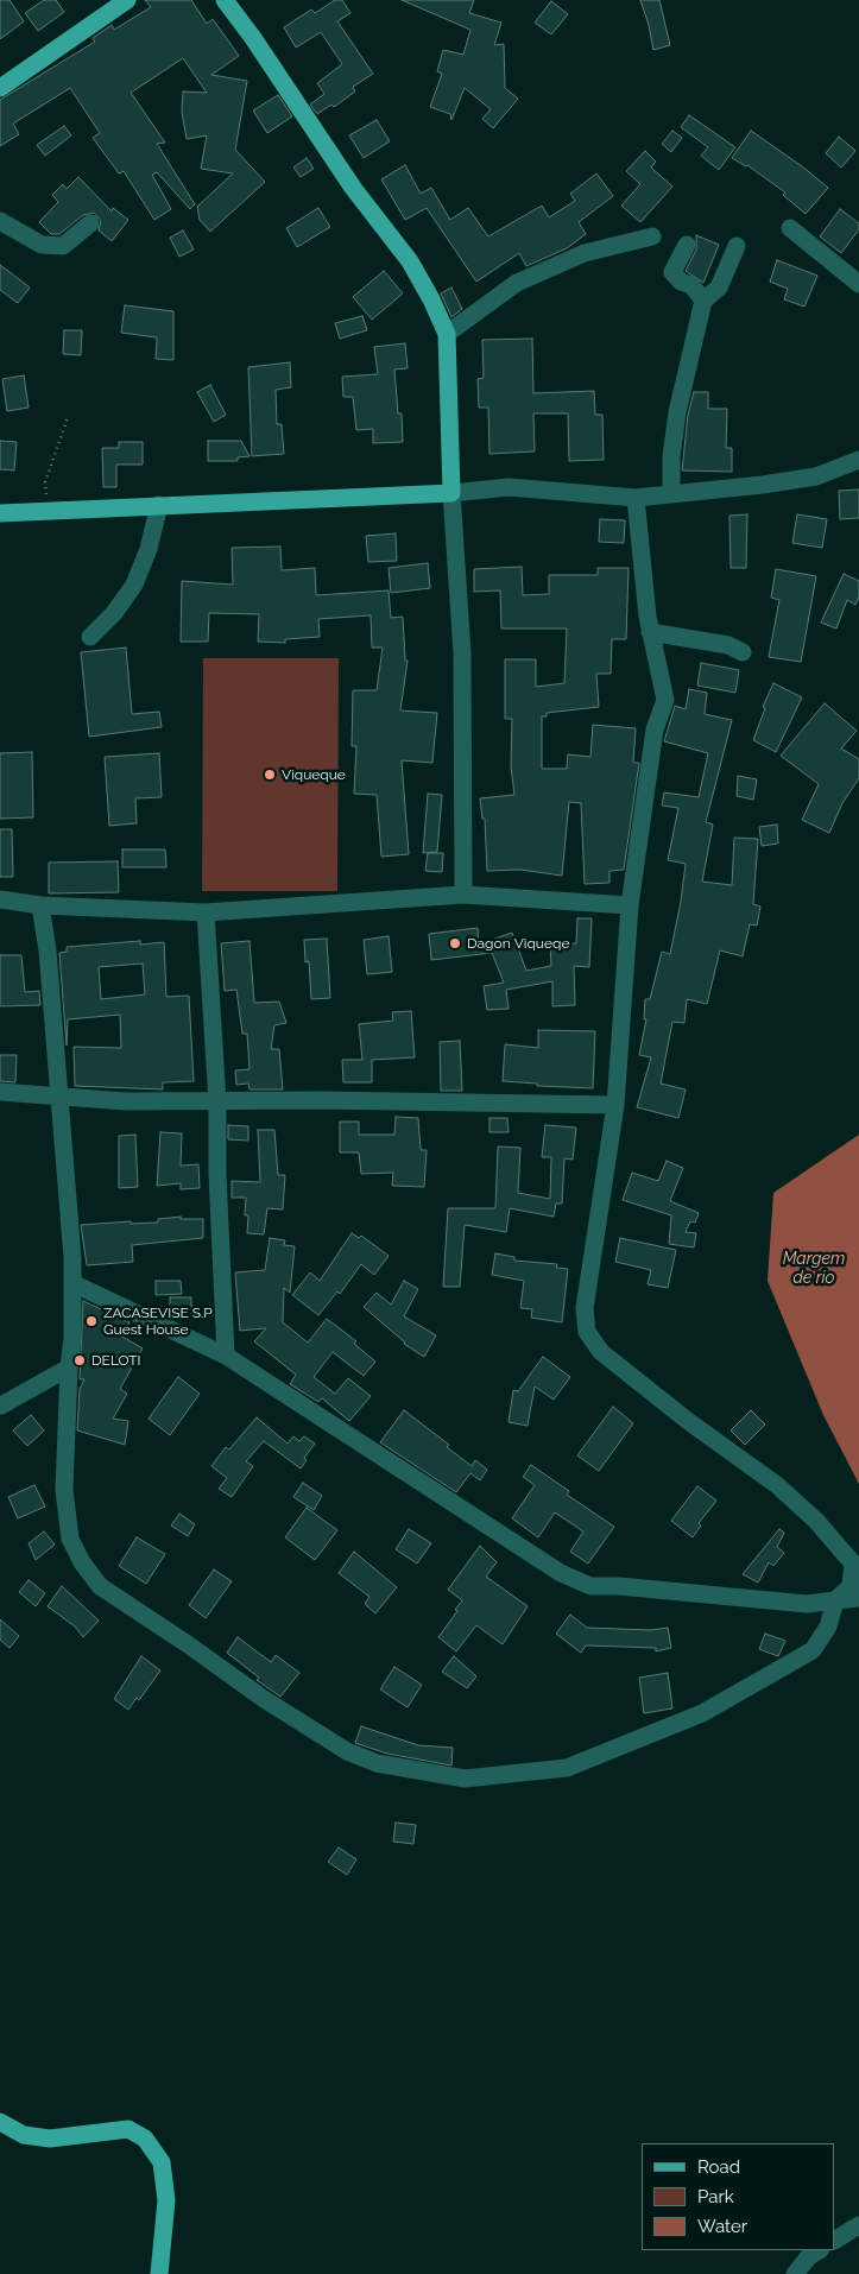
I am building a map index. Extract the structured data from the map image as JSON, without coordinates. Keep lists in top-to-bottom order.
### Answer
{
  "water": ["Margem de rio"],
  "places": [
    "Viqueque",
    "Dagon Viqueqe",
    "ZACASEVISE S.P Guest House",
    "DELOTI"
  ],
  "legend": ["Road", "Park", "Water"]
}
